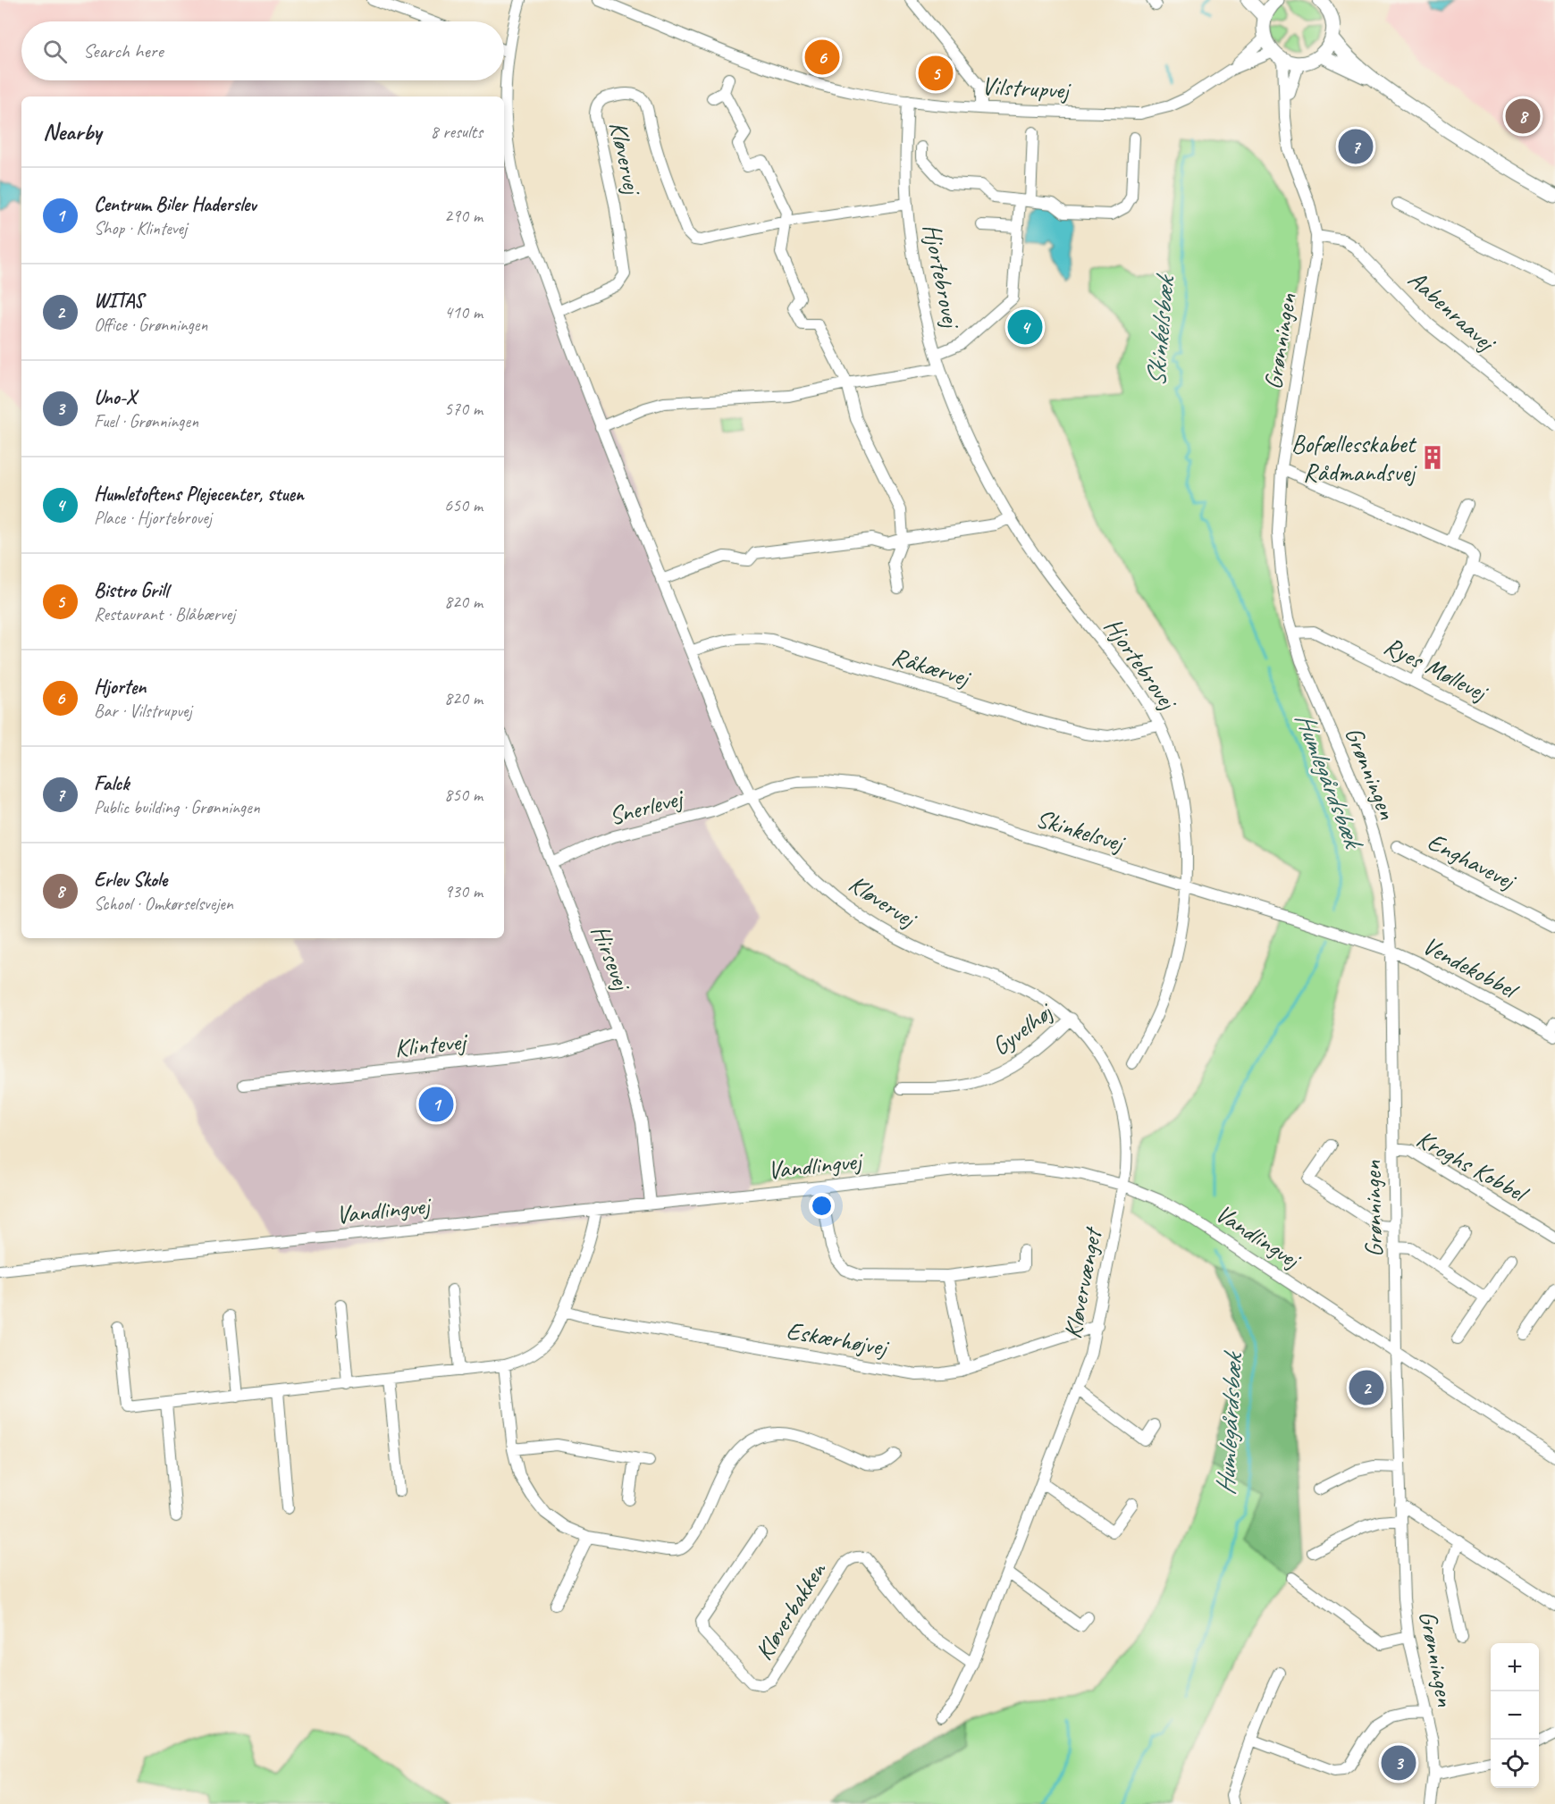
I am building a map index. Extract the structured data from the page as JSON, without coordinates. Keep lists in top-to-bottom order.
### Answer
{
  "streets": {
    "street": [
      "Vilstrupvej",
      "Kløvervej",
      "Hjortebrovej",
      "Aabenraavej",
      "Grønningen",
      "Råkærvej",
      "Ryes Møllevej",
      "Snerlevej",
      "Skinkelsvej",
      "Enghavevej",
      "Hirsevej",
      "Vendekobbel",
      "Gyvelhøj",
      "Klintevej",
      "Vandlingvej",
      "Kroghs Kobbel",
      "Kløvervænget",
      "Eskærhøjvej",
      "Kløverbakken"
    ]
  },
  "crossings": [
    ["Vilstrupvej", "Hjortebrovej"],
    ["Vilstrupvej", "Grønningen"],
    ["Kløvervej", "Hjortebrovej"],
    ["Kløvervej", "Råkærvej"],
    ["Kløvervej", "Snerlevej"],
    ["Kløvervej", "Skinkelsvej"],
    ["Kløvervej", "Gyvelhøj"],
    ["Kløvervej", "Vandlingvej"],
    ["Kløvervej", "Kløvervænget"],
    ["Hjortebrovej", "Råkærvej"],
    ["Hjortebrovej", "Skinkelsvej"],
    ["Aabenraavej", "Grønningen"],
    ["Grønningen", "Ryes Møllevej"],
    ["Grønningen", "Skinkelsvej"],
    ["Grønningen", "Vendekobbel"],
    ["Grønningen", "Vandlingvej"],
    ["Grønningen", "Kroghs Kobbel"],
    ["Snerlevej", "Skinkelsvej"],
    ["Snerlevej", "Hirsevej"],
    ["Skinkelsvej", "Vendekobbel"],
    ["Hirsevej", "Klintevej"],
    ["Hirsevej", "Vandlingvej"],
    ["Vandlingvej", "Kløvervænget"],
    ["Kløvervænget", "Eskærhøjvej"],
    ["Kløvervænget", "Kløverbakken"]
  ],
  "water": ["Skinkelsbæk", "Humlegårdsbæk"],
  "places": {
    "building": ["Bofællesskabet Rådmandsvej"]
  },
  "page": {
    "search": "Search here",
    "pins": [
      "6",
      "5",
      "8",
      "7",
      "4",
      "1",
      "2",
      "3"
    ],
    "heading": ["Nearby", "8 results"],
    "list": [
      {
        "mark": "1",
        "name": "Centrum Biler Haderslev",
        "note": "Shop · Klintevej",
        "value": "290 m"
      },
      {
        "mark": "2",
        "name": "WITAS",
        "note": "Office · Grønningen",
        "value": "410 m"
      },
      {
        "mark": "3",
        "name": "Uno-X",
        "note": "Fuel · Grønningen",
        "value": "570 m"
      },
      {
        "mark": "4",
        "name": "Humletoftens Plejecenter, stuen",
        "note": "Place · Hjortebrovej",
        "value": "650 m"
      },
      {
        "mark": "5",
        "name": "Bistro Grill",
        "note": "Restaurant · Blåbærvej",
        "value": "820 m"
      },
      {
        "mark": "6",
        "name": "Hjorten",
        "note": "Bar · Vilstrupvej",
        "value": "820 m"
      },
      {
        "mark": "7",
        "name": "Falck",
        "note": "Public building · Grønningen",
        "value": "850 m"
      },
      {
        "mark": "8",
        "name": "Erlev Skole",
        "note": "School · Omkørselsvejen",
        "value": "930 m"
      }
    ],
    "map_buttons": ["+", "−"]
  }
}
